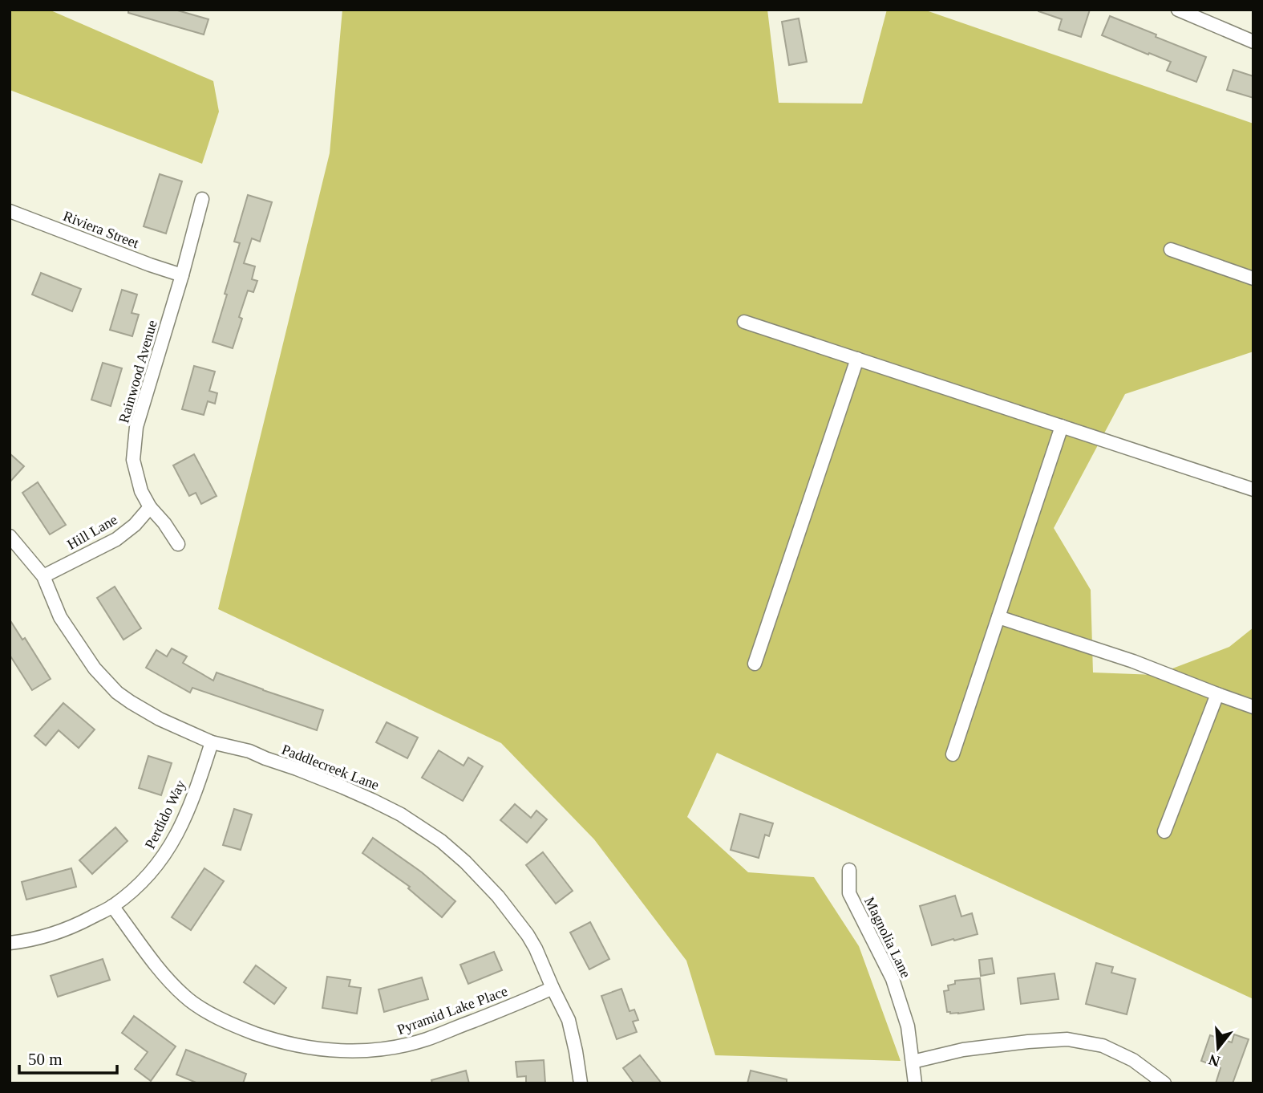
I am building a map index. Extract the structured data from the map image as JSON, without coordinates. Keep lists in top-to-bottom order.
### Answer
{
  "streets": {
    "street": [
      "Riviera Street",
      "Rainwood Avenue",
      "Hill Lane",
      "Paddlecreek Lane",
      "Perdido Way",
      "Magnolia Lane",
      "Pyramid Lake Place"
    ]
  },
  "crossings": [
    ["Riviera Street", "Rainwood Avenue"],
    ["Rainwood Avenue", "Hill Lane"],
    ["Hill Lane", "Paddlecreek Lane"],
    ["Paddlecreek Lane", "Perdido Way"],
    ["Paddlecreek Lane", "Pyramid Lake Place"],
    ["Perdido Way", "Pyramid Lake Place"]
  ],
  "scale_bar": "50 m",
  "north": "bottom"
}
